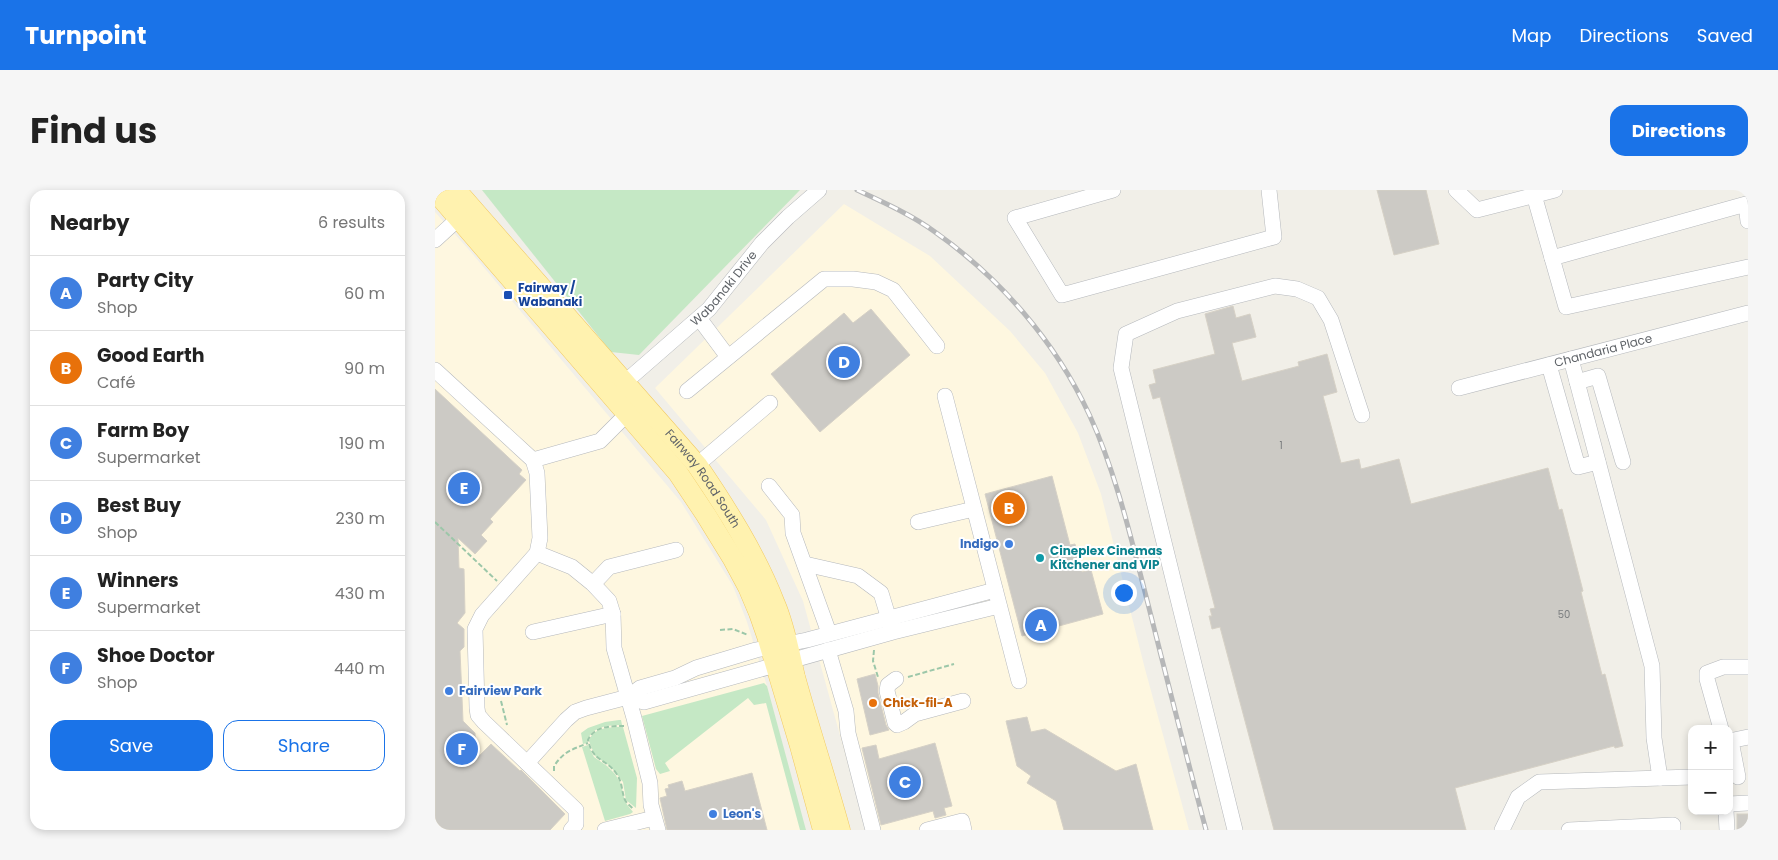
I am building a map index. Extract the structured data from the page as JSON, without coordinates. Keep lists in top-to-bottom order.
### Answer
{
  "streets": {
    "main road": ["Fairway Road South"],
    "street": ["Wabanaki Drive", "Chandaria Place"]
  },
  "crossings": [
    ["Wabanaki Drive", "Fairway Road South"]
  ],
  "places": {
    "transit": ["Fairway / Wabanaki"],
    "other": [
      "Indigo",
      "Cineplex Cinemas Kitchener and VIP",
      "Fairview Park",
      "Chick-fil-A",
      "Leon's"
    ]
  },
  "house_numbers": ["1", "50"],
  "page": {
    "header": "Turnpoint",
    "nav": ["Map", "Directions", "Saved"],
    "title": "Find us",
    "buttons": [
      "Directions",
      ["Save", "Share"]
    ],
    "heading": ["Nearby", "6 results"],
    "list": [
      {
        "mark": "A",
        "name": "Party City",
        "note": "Shop",
        "value": "60 m"
      },
      {
        "mark": "B",
        "name": "Good Earth",
        "note": "Café",
        "value": "90 m"
      },
      {
        "mark": "C",
        "name": "Farm Boy",
        "note": "Supermarket",
        "value": "190 m"
      },
      {
        "mark": "D",
        "name": "Best Buy",
        "note": "Shop",
        "value": "230 m"
      },
      {
        "mark": "E",
        "name": "Winners",
        "note": "Supermarket",
        "value": "430 m"
      },
      {
        "mark": "F",
        "name": "Shoe Doctor",
        "note": "Shop",
        "value": "440 m"
      }
    ],
    "pins": [
      "D",
      "E",
      "B",
      "A",
      "F",
      "C"
    ],
    "map_buttons": ["+", "−"]
  }
}
